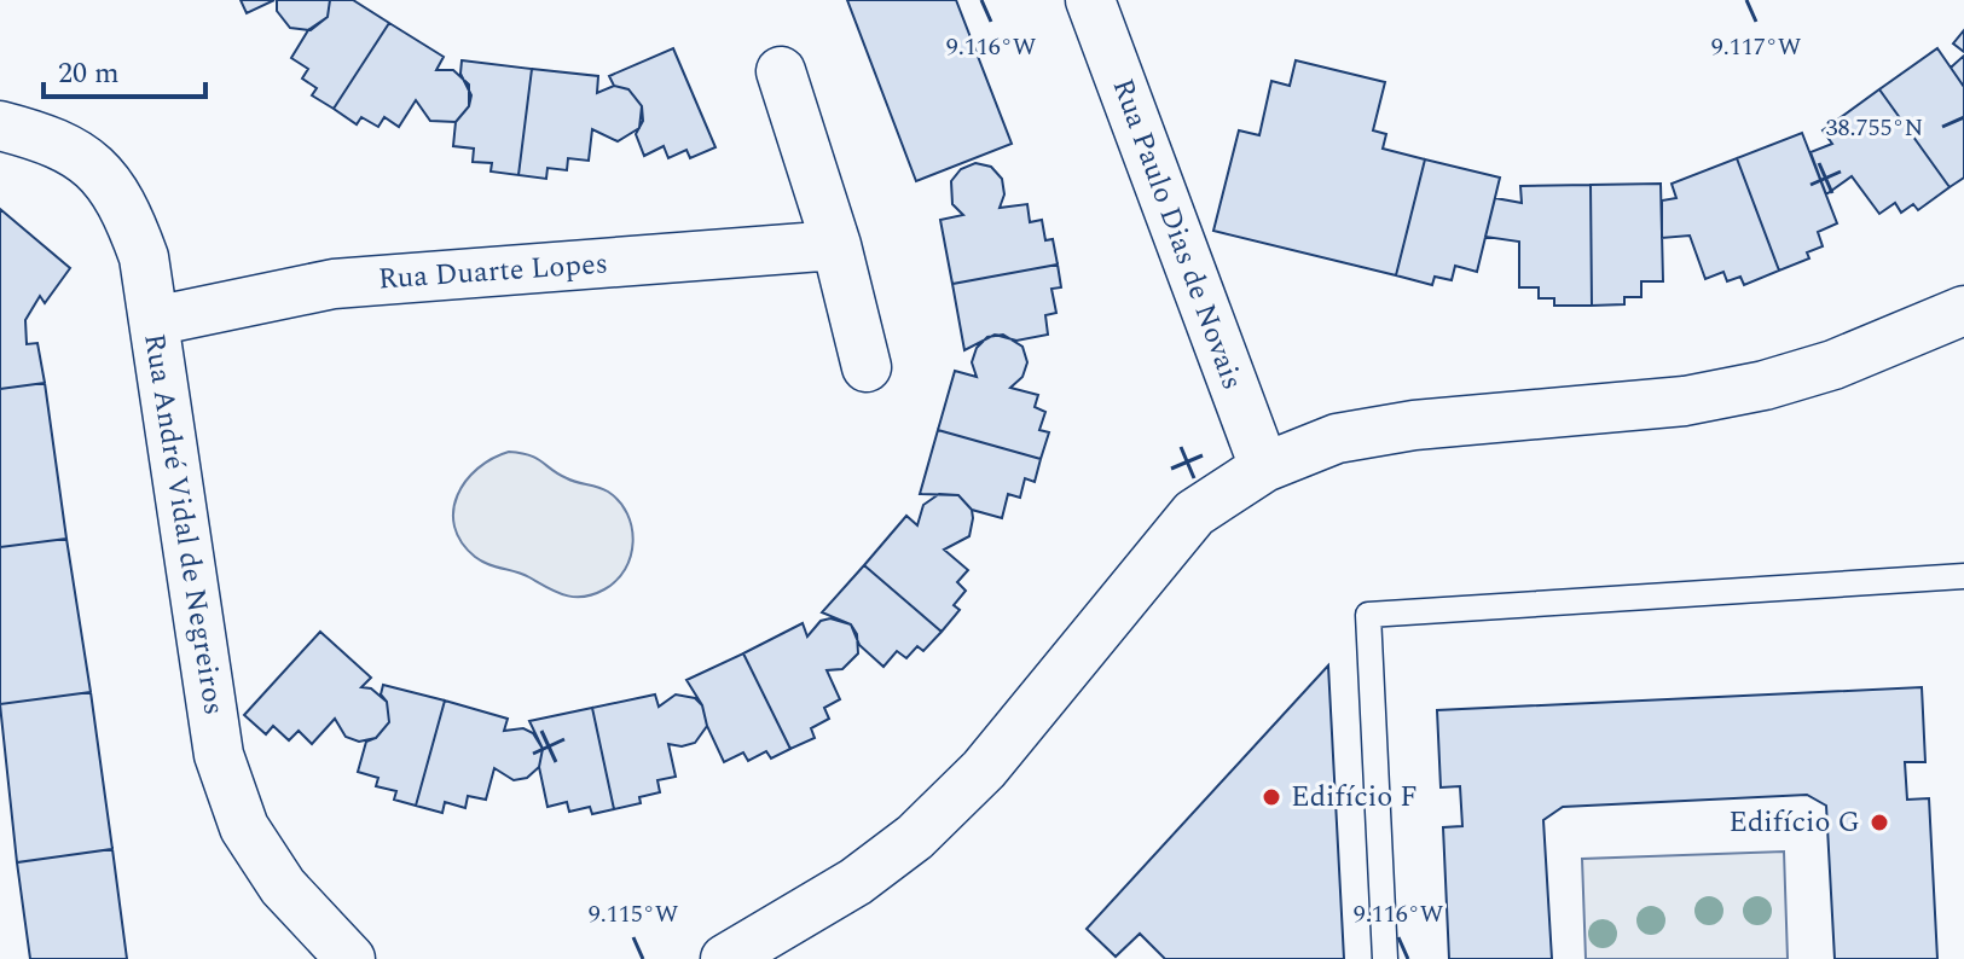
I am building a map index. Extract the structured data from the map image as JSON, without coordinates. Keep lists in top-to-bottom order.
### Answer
{
  "streets": {
    "street": ["Rua Paulo Dias de Novais", "Rua Duarte Lopes", "Rua André Vidal de Negreiros"]
  },
  "crossings": [
    ["Rua Duarte Lopes", "Rua André Vidal de Negreiros"]
  ],
  "places": ["Edifício F", "Edifício G"],
  "scale_bar": "20 m",
  "coordinates": [
    "9.116°W",
    "9.117°W",
    "38.755°N",
    "9.115°W"
  ]
}
